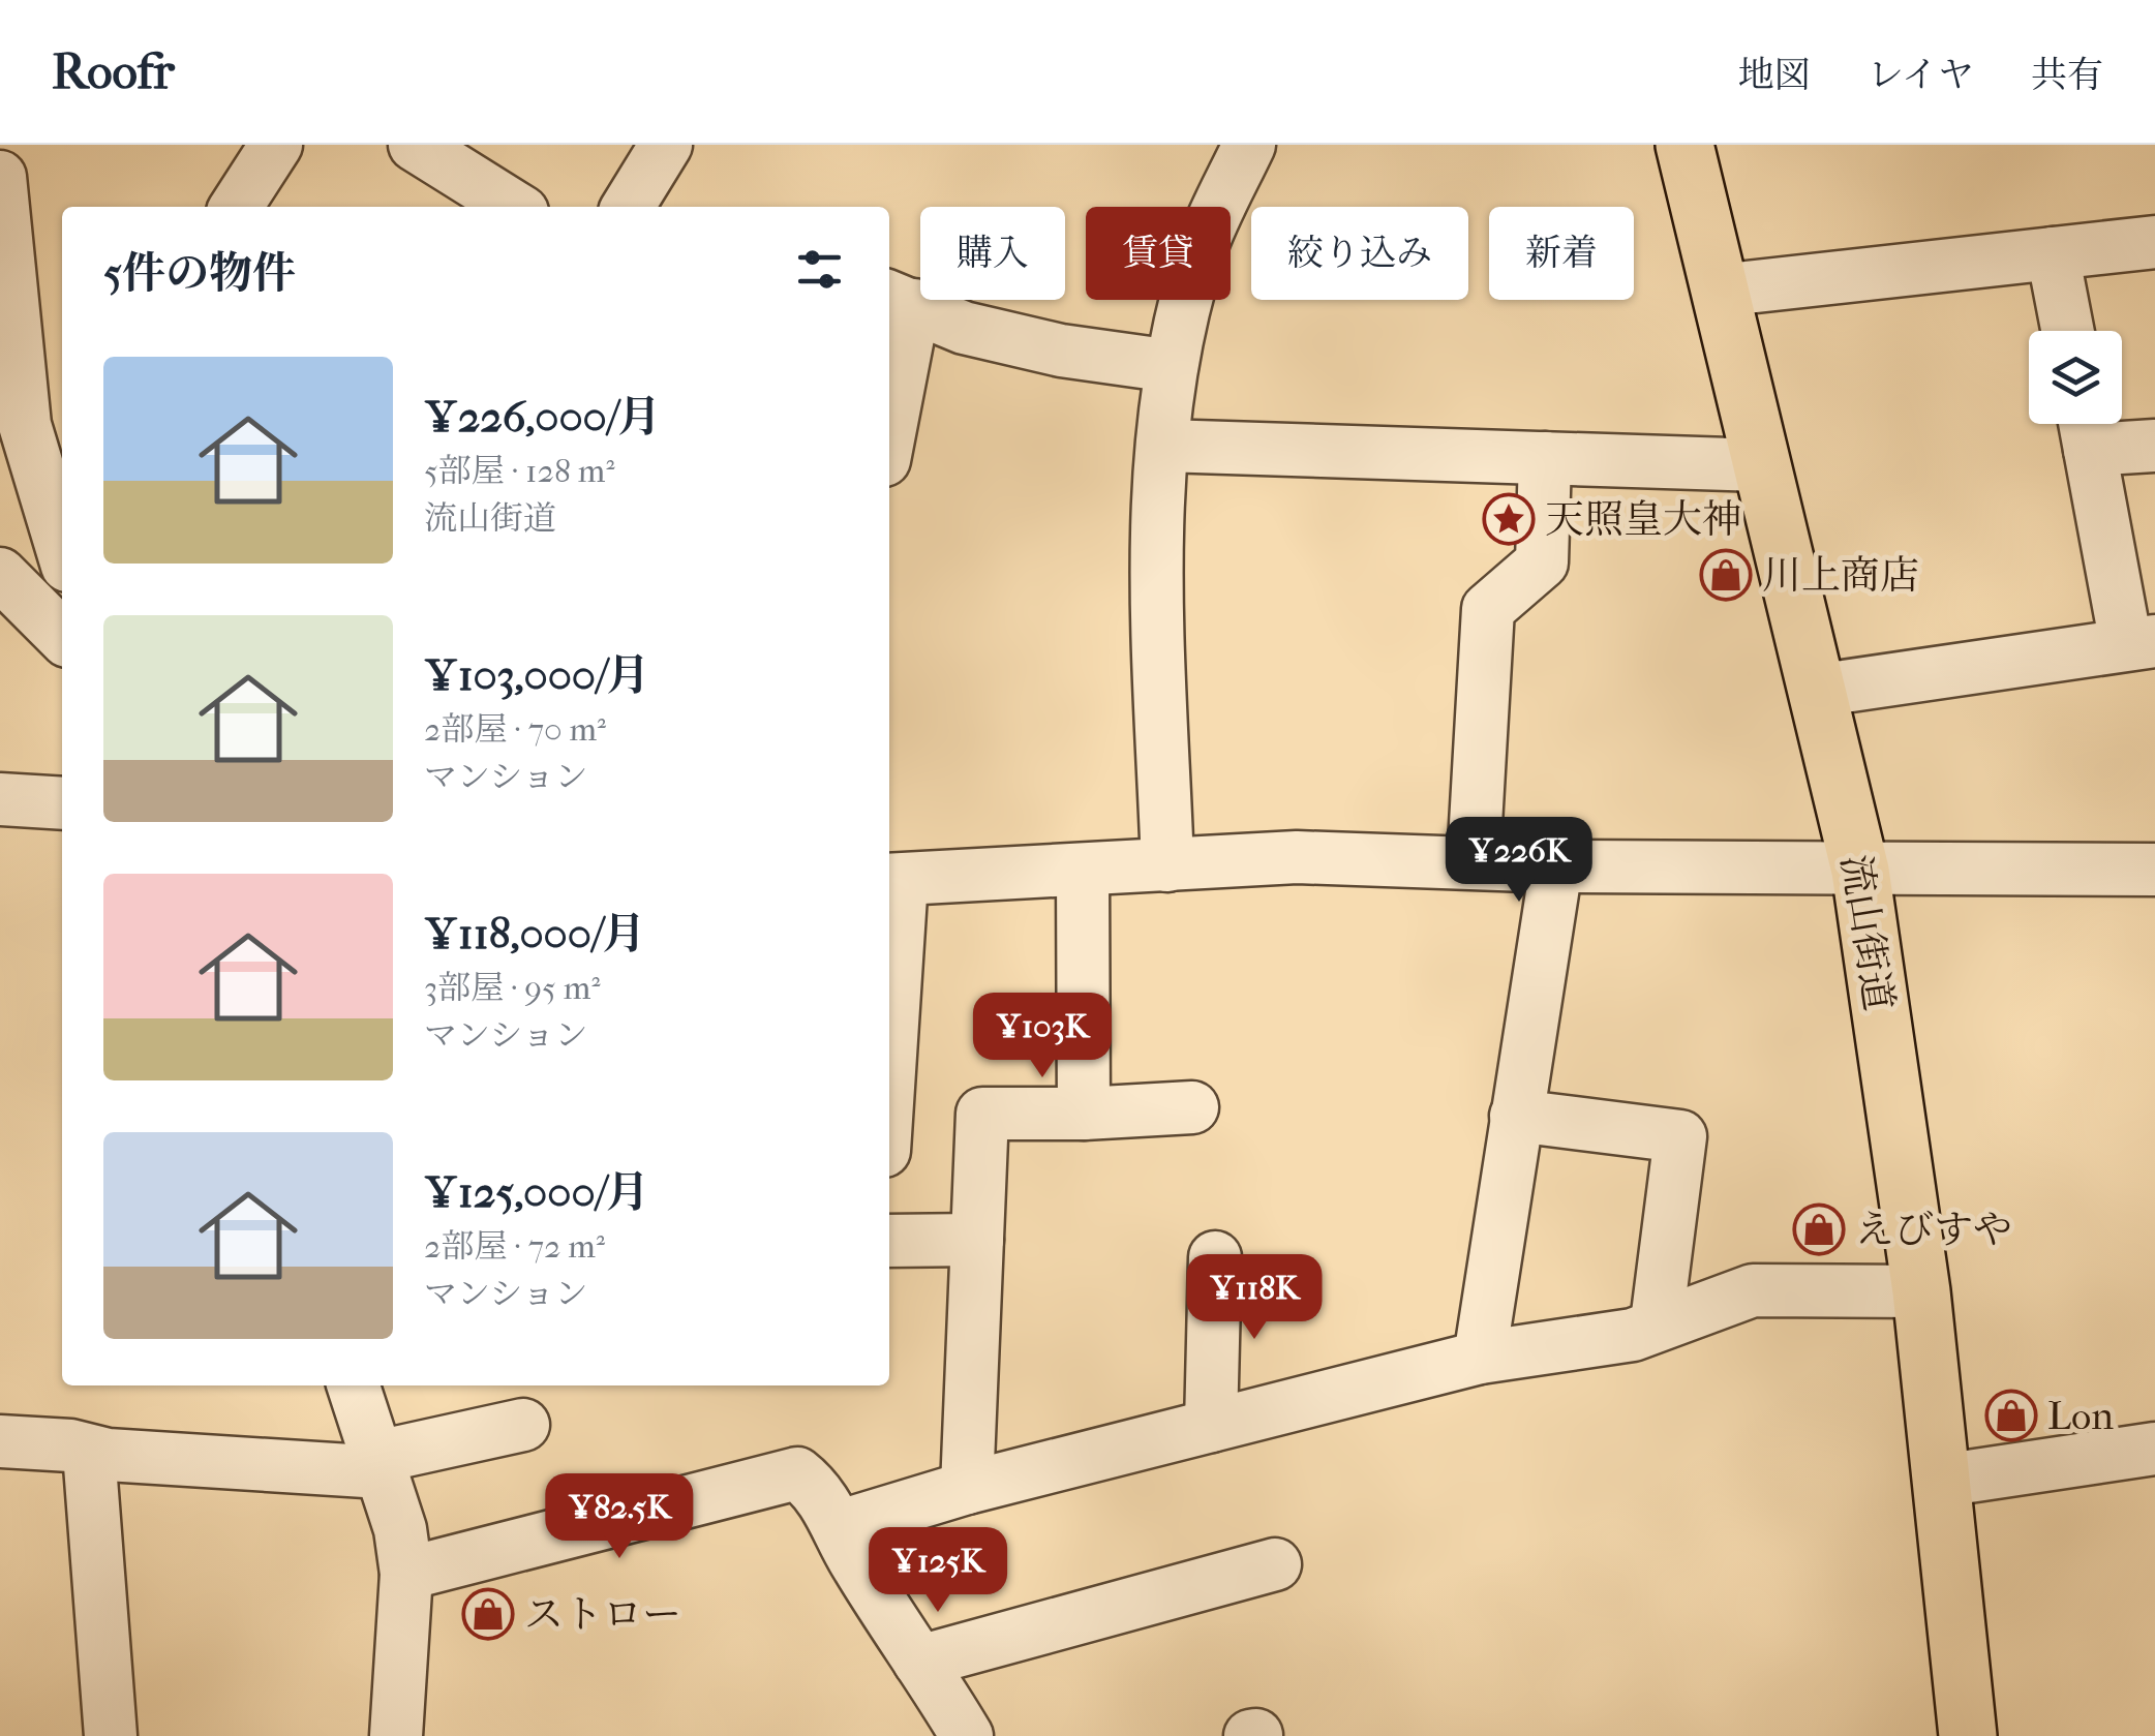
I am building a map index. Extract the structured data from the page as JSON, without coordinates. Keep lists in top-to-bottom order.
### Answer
{
  "streets": {
    "main road": ["流山街道"]
  },
  "places": {
    "place": ["天照皇大神"],
    "shop": [
      "川上商店",
      "えびすや",
      "Lon",
      "ストロー"
    ]
  },
  "page": {
    "header": "Roofr",
    "nav": ["地図", "レイヤ", "共有"],
    "chip": [
      "購入",
      "賃貸",
      "絞り込み",
      "新着"
    ],
    "heading": "5件の物件",
    "list": [
      {
        "name": "¥226,000/月",
        "note": "5部屋 · 128 m² · 流山街道"
      },
      {
        "name": "¥103,000/月",
        "note": "2部屋 · 70 m² · マンション"
      },
      {
        "name": "¥118,000/月",
        "note": "3部屋 · 95 m² · マンション"
      },
      {
        "name": "¥125,000/月",
        "note": "2部屋 · 72 m² · マンション"
      }
    ],
    "price": [
      "¥226K",
      "¥103K",
      "¥118K",
      "¥82.5K",
      "¥125K"
    ]
  }
}
